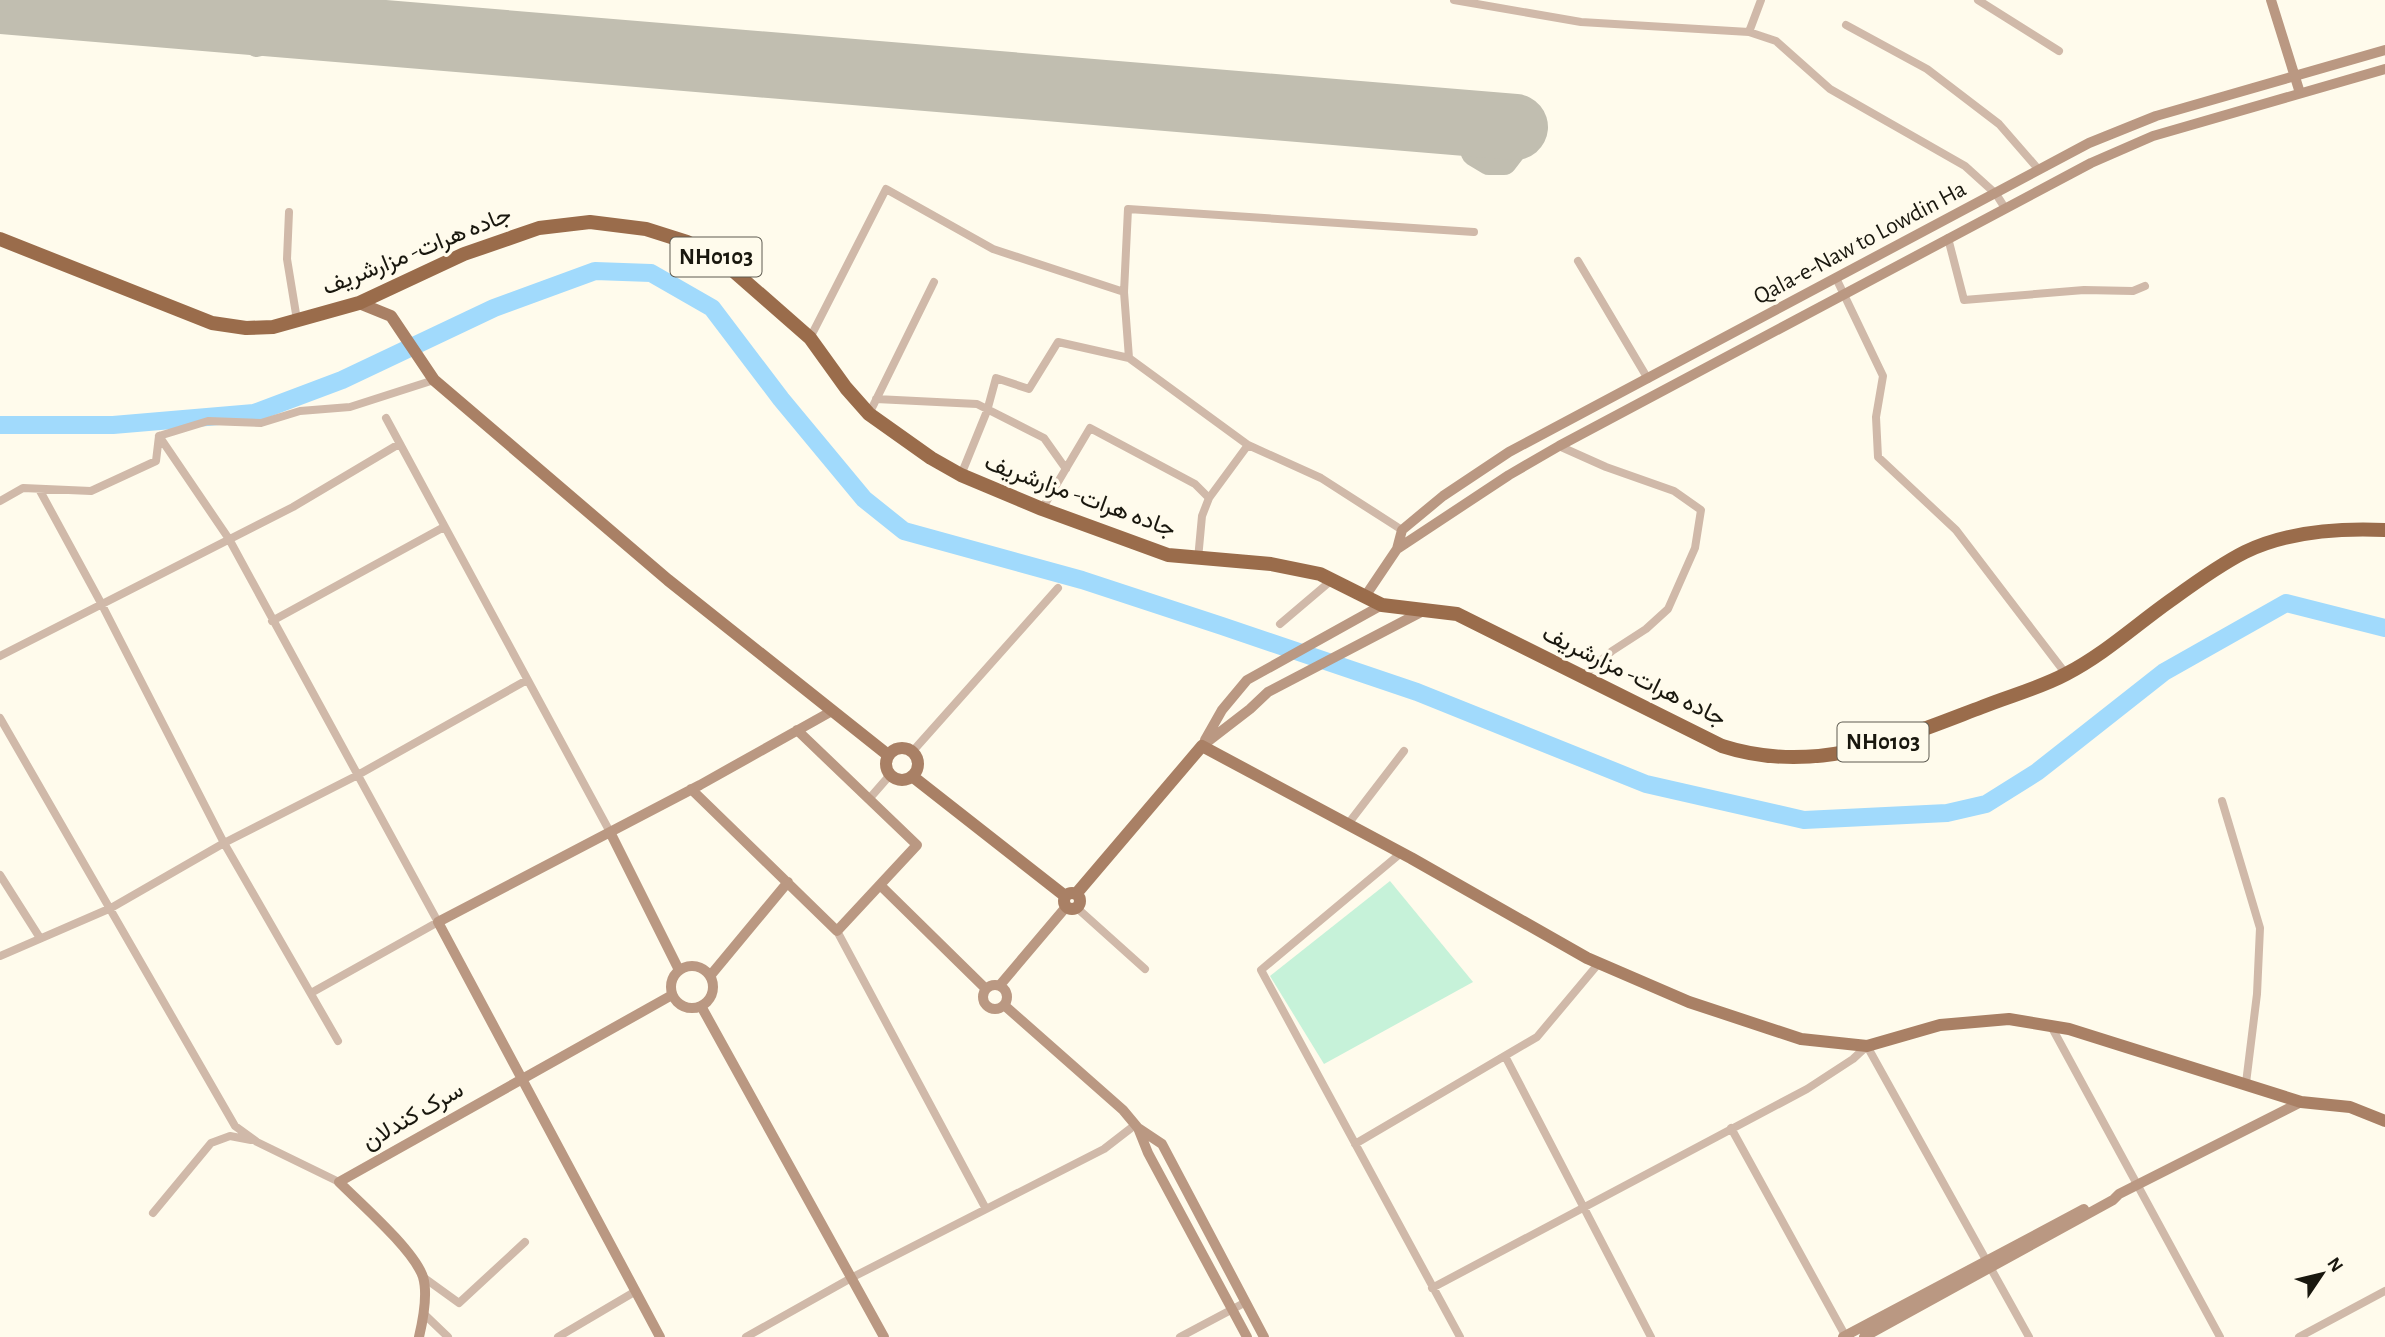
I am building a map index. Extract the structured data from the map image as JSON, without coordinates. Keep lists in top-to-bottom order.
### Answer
{
  "streets": {
    "highway": ["جاده هرات- مزارشریف", "NH0103"],
    "street": ["Qala-e-Naw to Lowdin Ha", "سرک کندلان"]
  },
  "crossings": [
    ["Qala-e-Naw to Lowdin Ha", "جاده هرات- مزارشریف"]
  ],
  "north": "top right"
}
